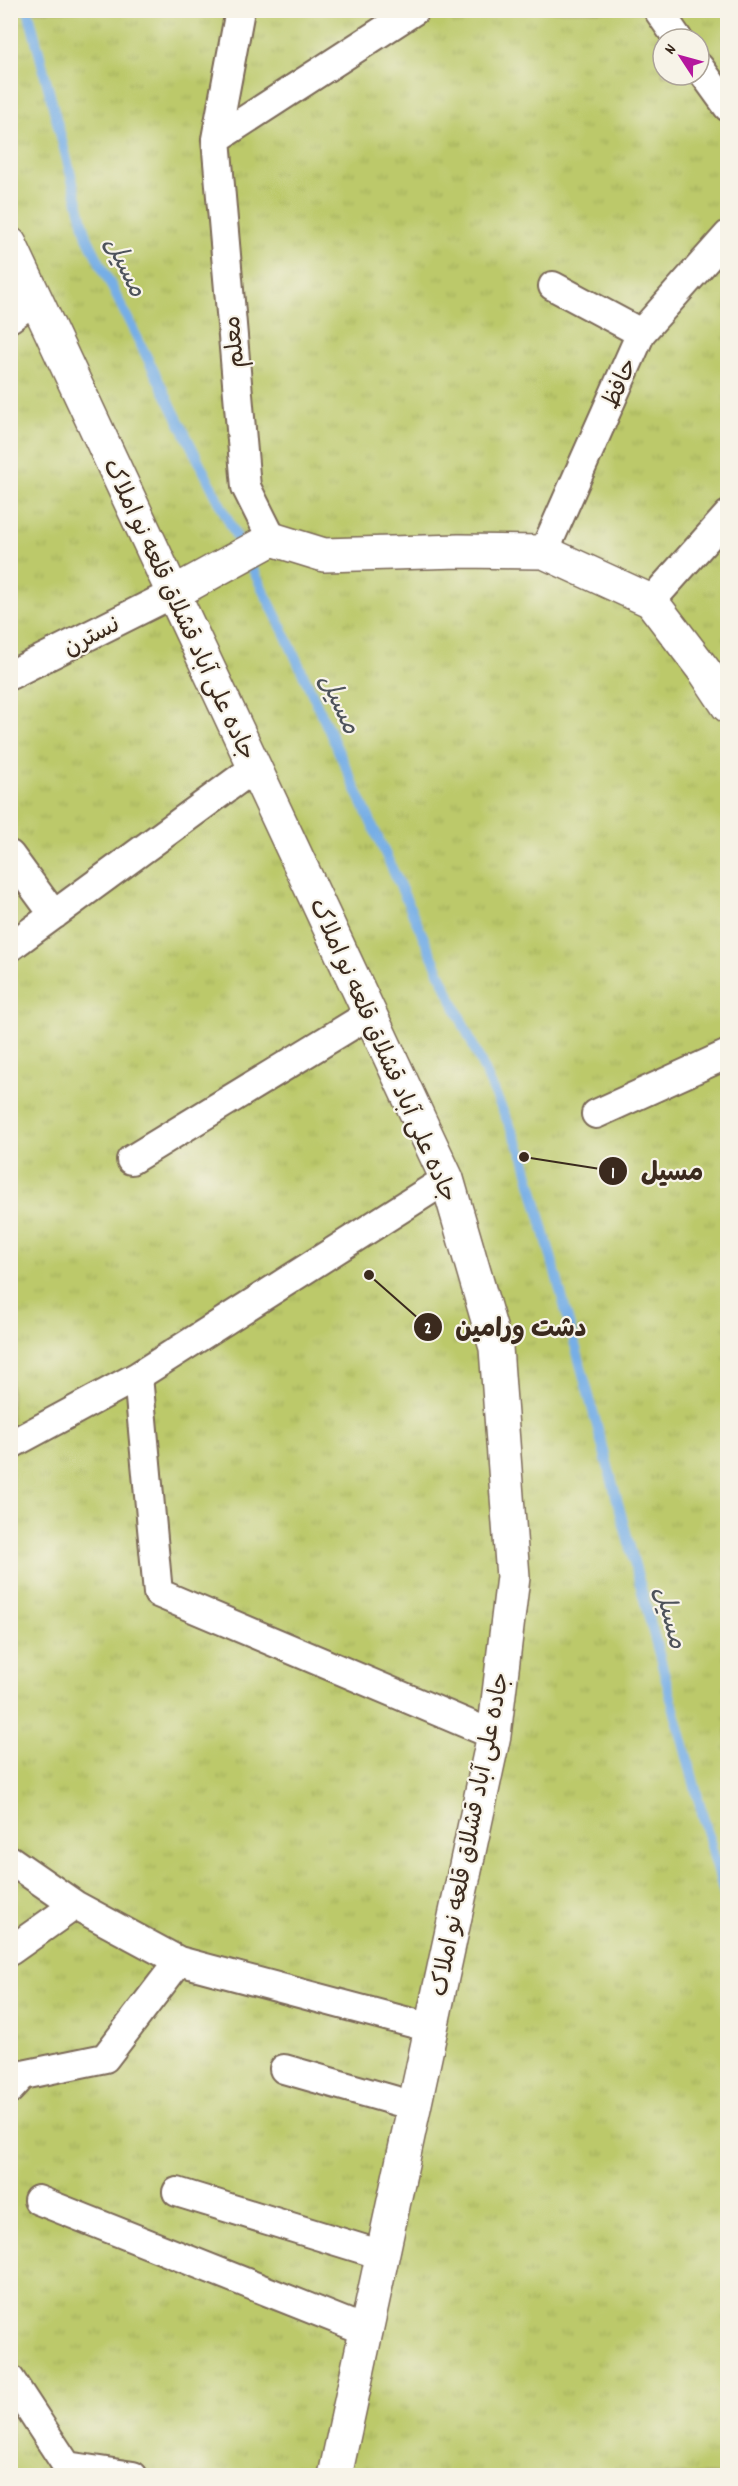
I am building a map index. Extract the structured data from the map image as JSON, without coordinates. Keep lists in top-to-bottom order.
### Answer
{
  "streets": {
    "street": [
      "معلم",
      "حافظ",
      "جاده علی آباد قشلاق قلعه نو املاک",
      "نسترن"
    ]
  },
  "crossings": [
    ["جاده علی آباد قشلاق قلعه نو املاک", "نسترن"]
  ],
  "water": ["مسیل"],
  "places": ["مسیل", "دشت ورامین"],
  "north": "top left"
}
